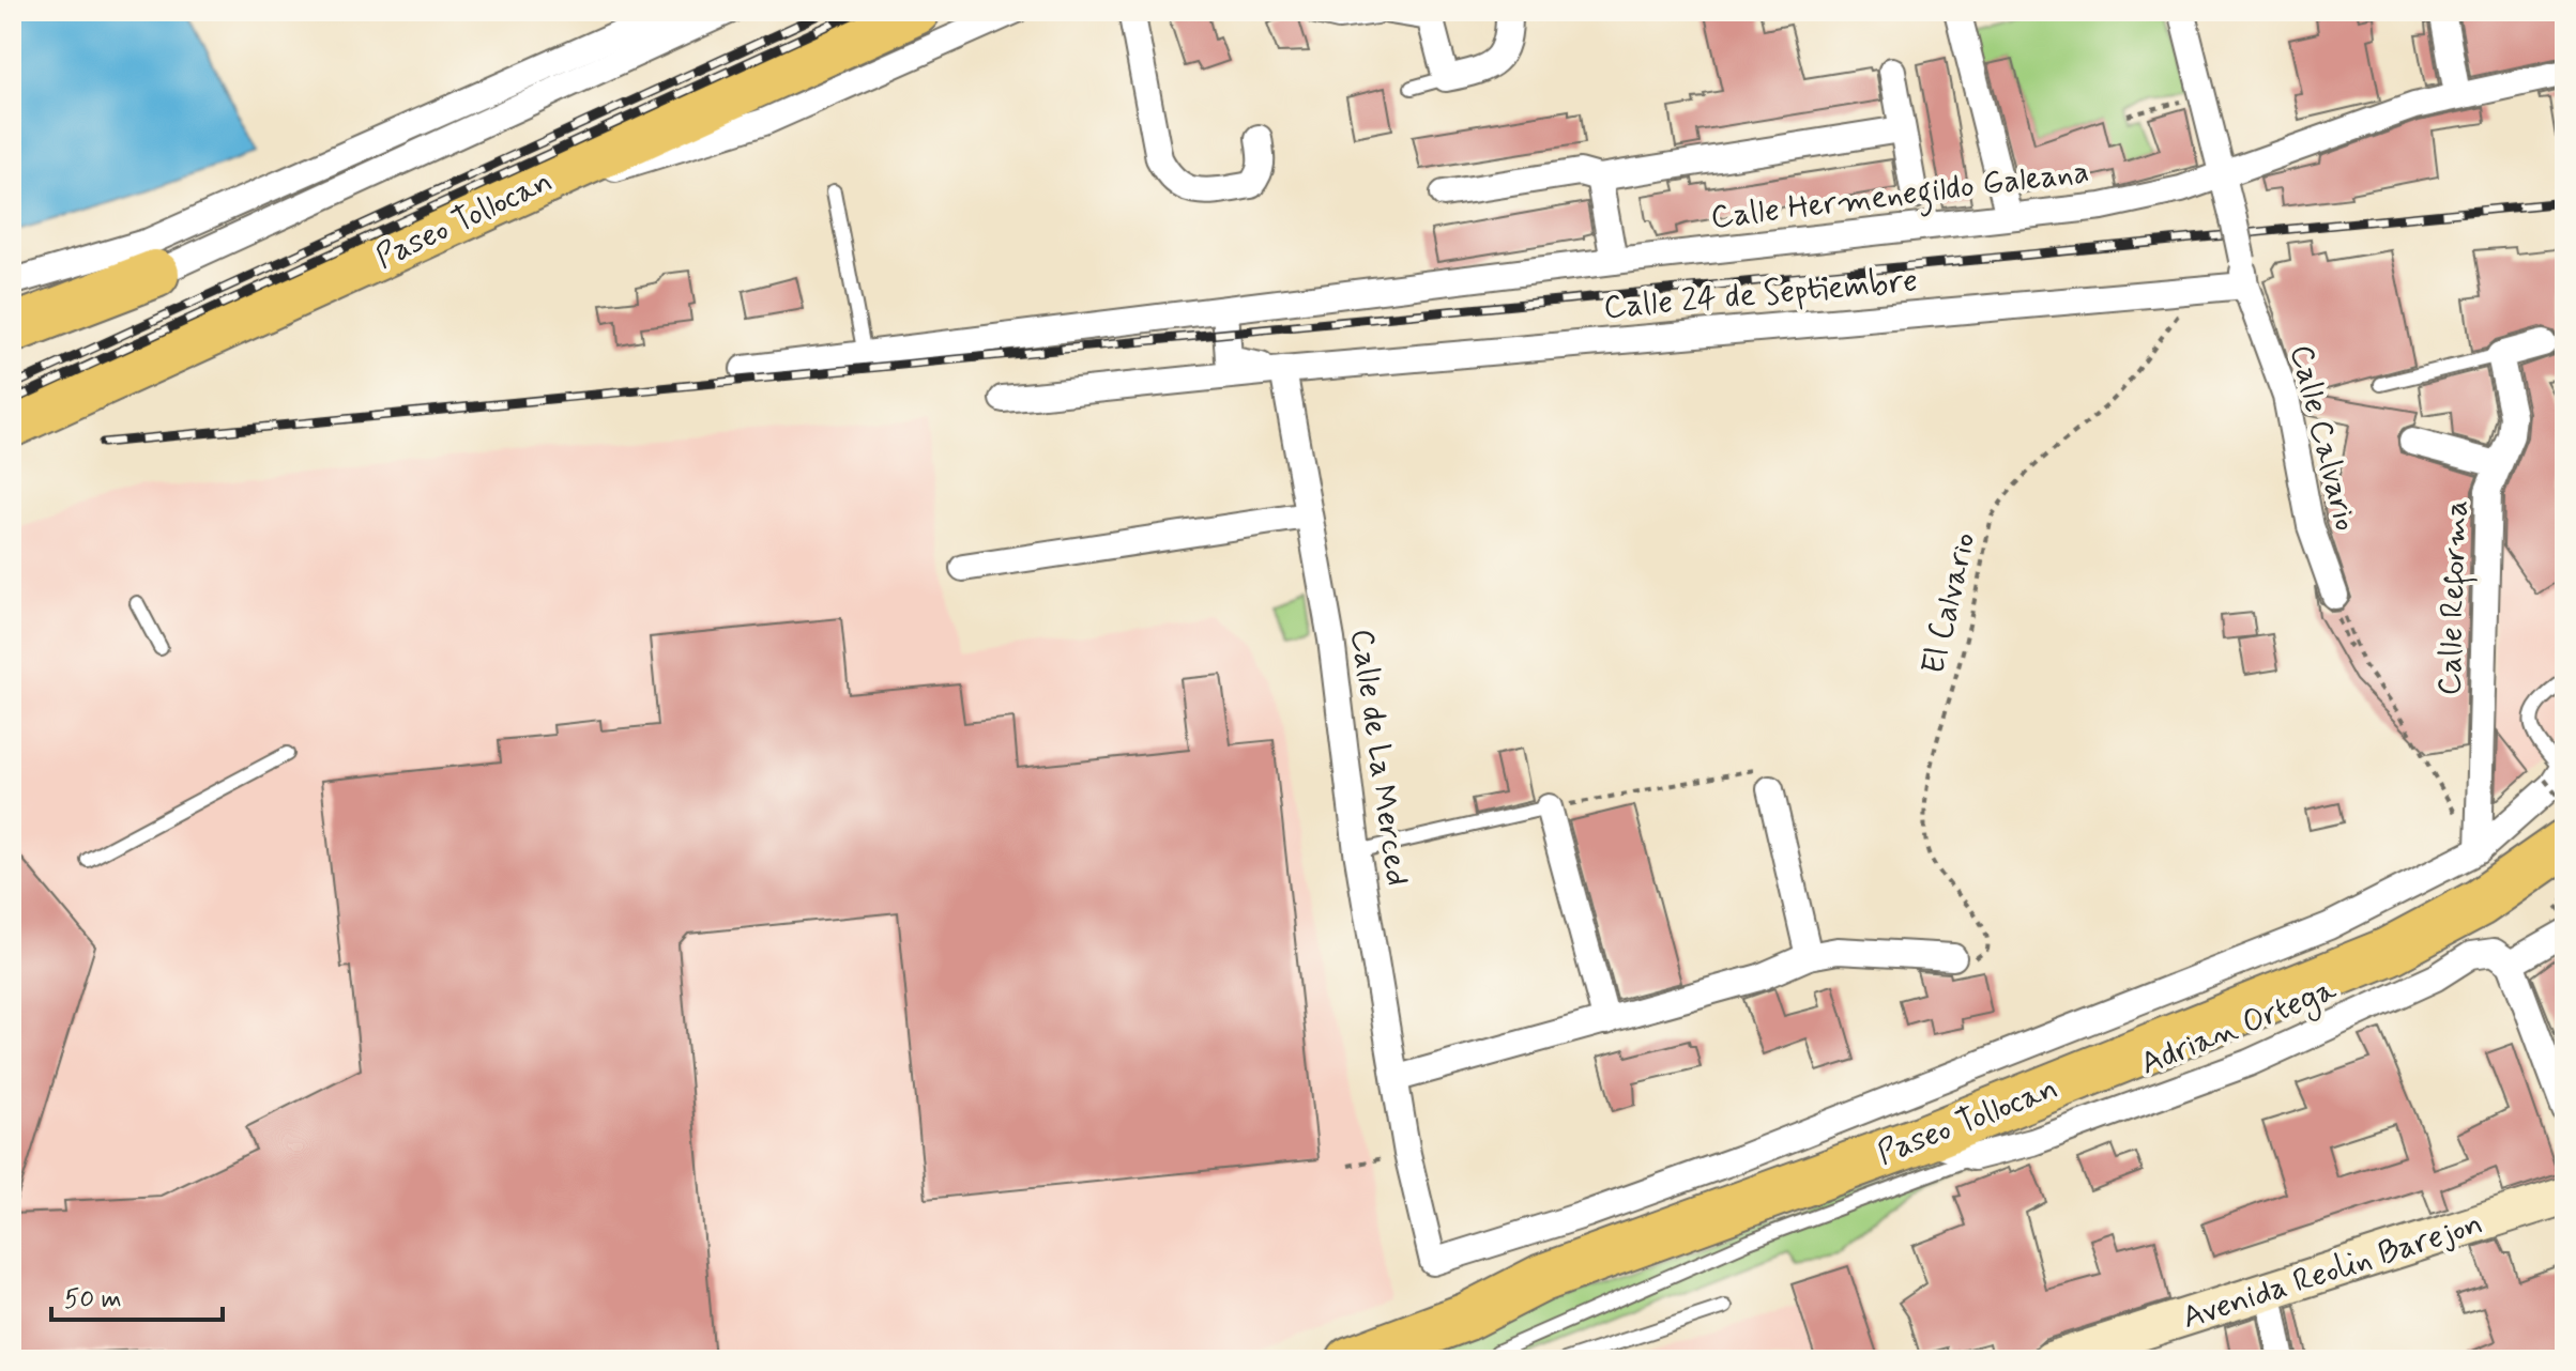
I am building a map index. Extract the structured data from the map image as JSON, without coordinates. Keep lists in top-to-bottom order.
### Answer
{
  "streets": {
    "highway": ["Paseo Tollocan"],
    "main road": ["Avenida Reolin Barejon"],
    "street": [
      "Calle Hermenegildo Galeana",
      "Calle 24 de Septiembre",
      "Calle Calvario",
      "Calle Reforma",
      "Calle de La Merced",
      "Adrian Ortega"
    ],
    "path": ["El Calvario"]
  },
  "crossings": [
    ["Calle Hermenegildo Galeana", "Calle Calvario"],
    ["Calle 24 de Septiembre", "Calle Calvario"],
    ["Calle 24 de Septiembre", "El Calvario"],
    ["Calle 24 de Septiembre", "Calle de La Merced"],
    ["Calle Reforma", "Calle de La Merced"]
  ],
  "scale_bar": "50 m"
}
